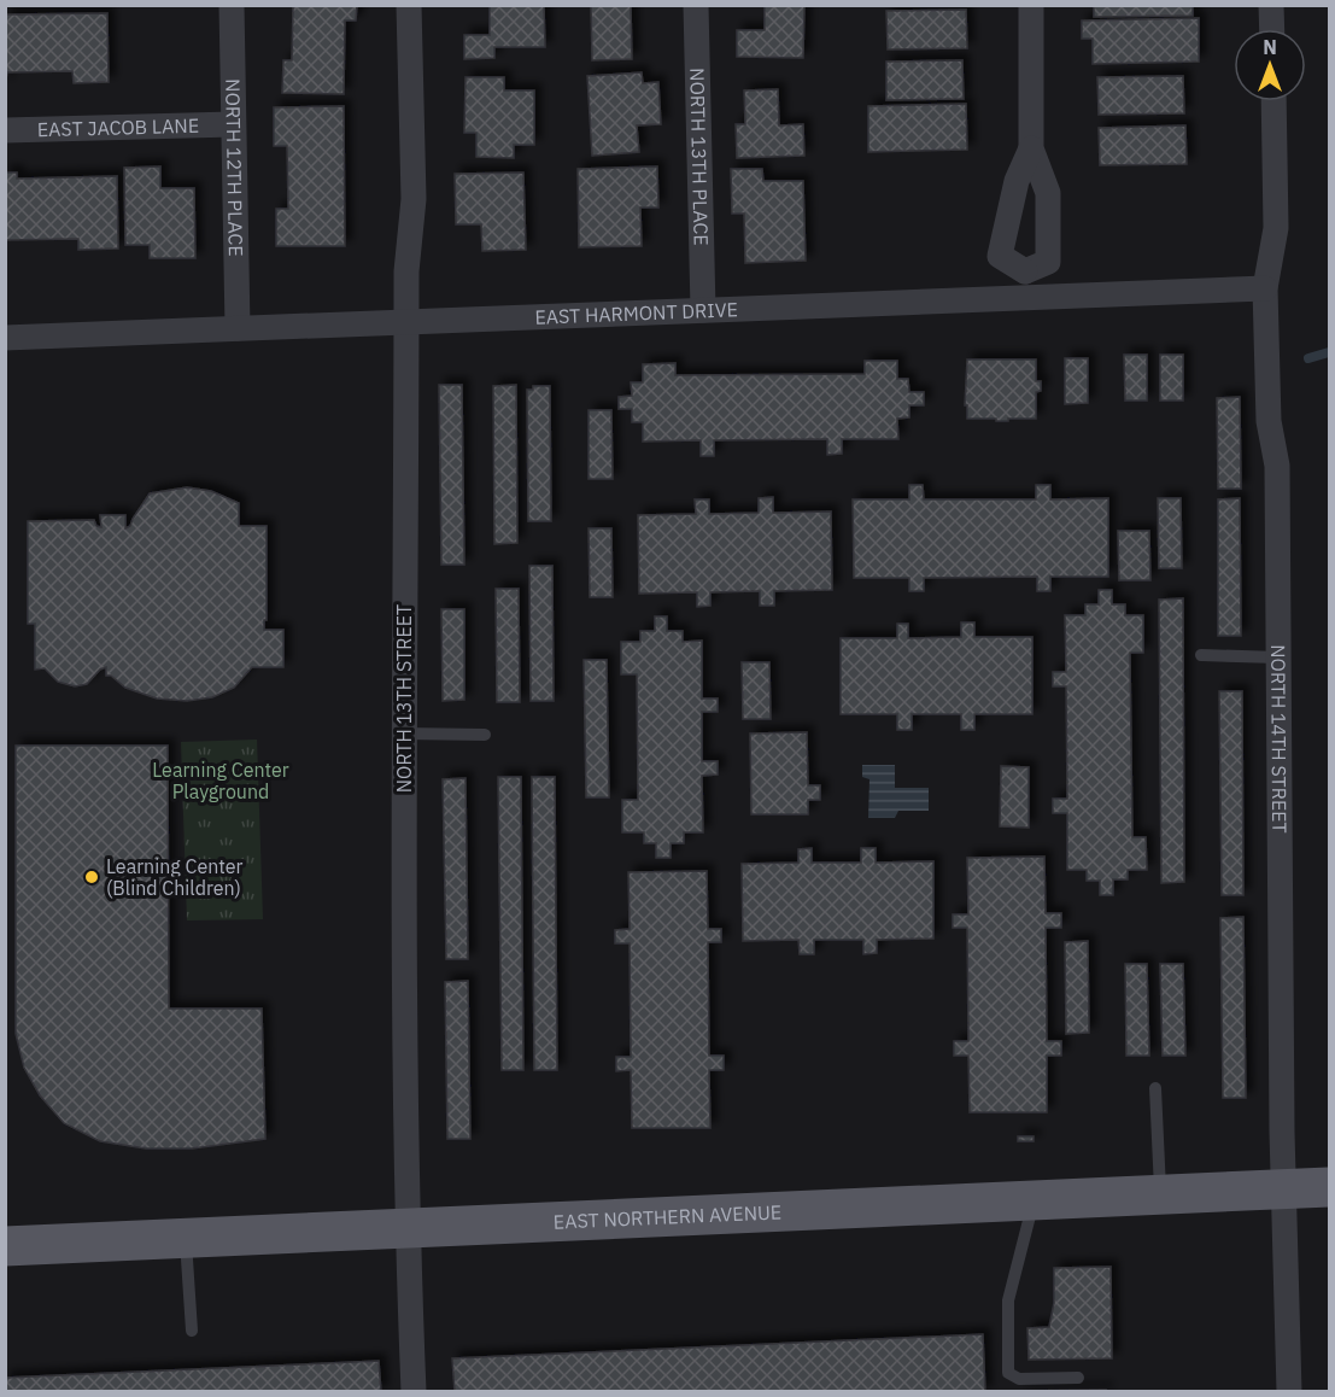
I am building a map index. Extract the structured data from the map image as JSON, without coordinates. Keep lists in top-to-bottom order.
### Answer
{
  "streets": {
    "main road": ["EAST NORTHERN AVENUE"],
    "street": [
      "EAST JACOB LANE",
      "NORTH 13TH PLACE",
      "NORTH 12TH PLACE",
      "EAST HARMONT DRIVE",
      "NORTH 13TH STREET",
      "NORTH 14TH STREET"
    ]
  },
  "crossings": [
    ["EAST JACOB LANE", "NORTH 12TH PLACE"],
    ["NORTH 13TH PLACE", "EAST HARMONT DRIVE"],
    ["NORTH 12TH PLACE", "EAST HARMONT DRIVE"],
    ["EAST HARMONT DRIVE", "NORTH 13TH STREET"],
    ["EAST HARMONT DRIVE", "NORTH 14TH STREET"],
    ["NORTH 13TH STREET", "EAST NORTHERN AVENUE"],
    ["NORTH 14TH STREET", "EAST NORTHERN AVENUE"]
  ],
  "parks": ["Learning Center Playground"],
  "places": ["Learning Center (Blind Children)"],
  "north": "top"
}
